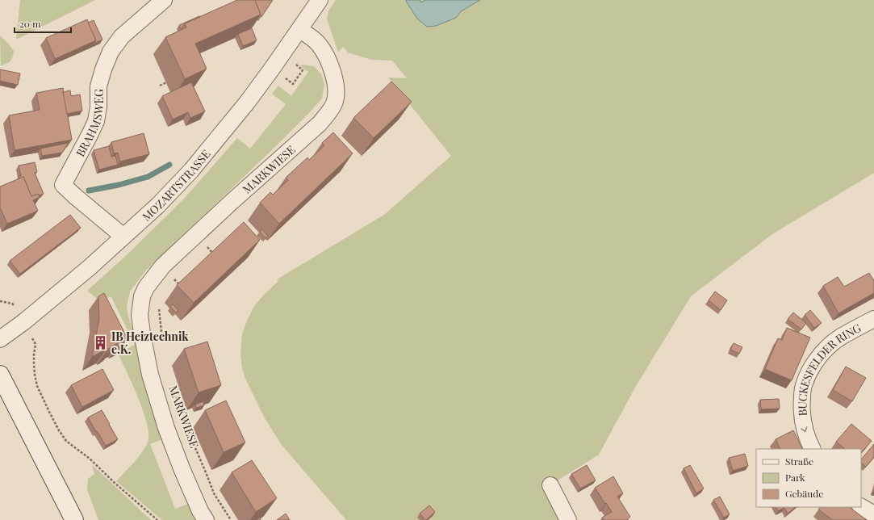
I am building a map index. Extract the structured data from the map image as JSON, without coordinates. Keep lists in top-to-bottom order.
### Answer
{
  "streets": {
    "street": [
      "BRAHMSWEG",
      "MARKWIESE",
      "MOZARTSTRASSE",
      "BUCKESFELDER RING"
    ]
  },
  "crossings": [
    ["BRAHMSWEG", "MOZARTSTRASSE"],
    ["MARKWIESE", "MOZARTSTRASSE"]
  ],
  "one_way": ["BUCKESFELDER RING"],
  "places": {
    "building": ["IB Heiztechnik e.K."]
  },
  "legend": ["Straße", "Park", "Gebäude"],
  "scale_bar": "20 m"
}
